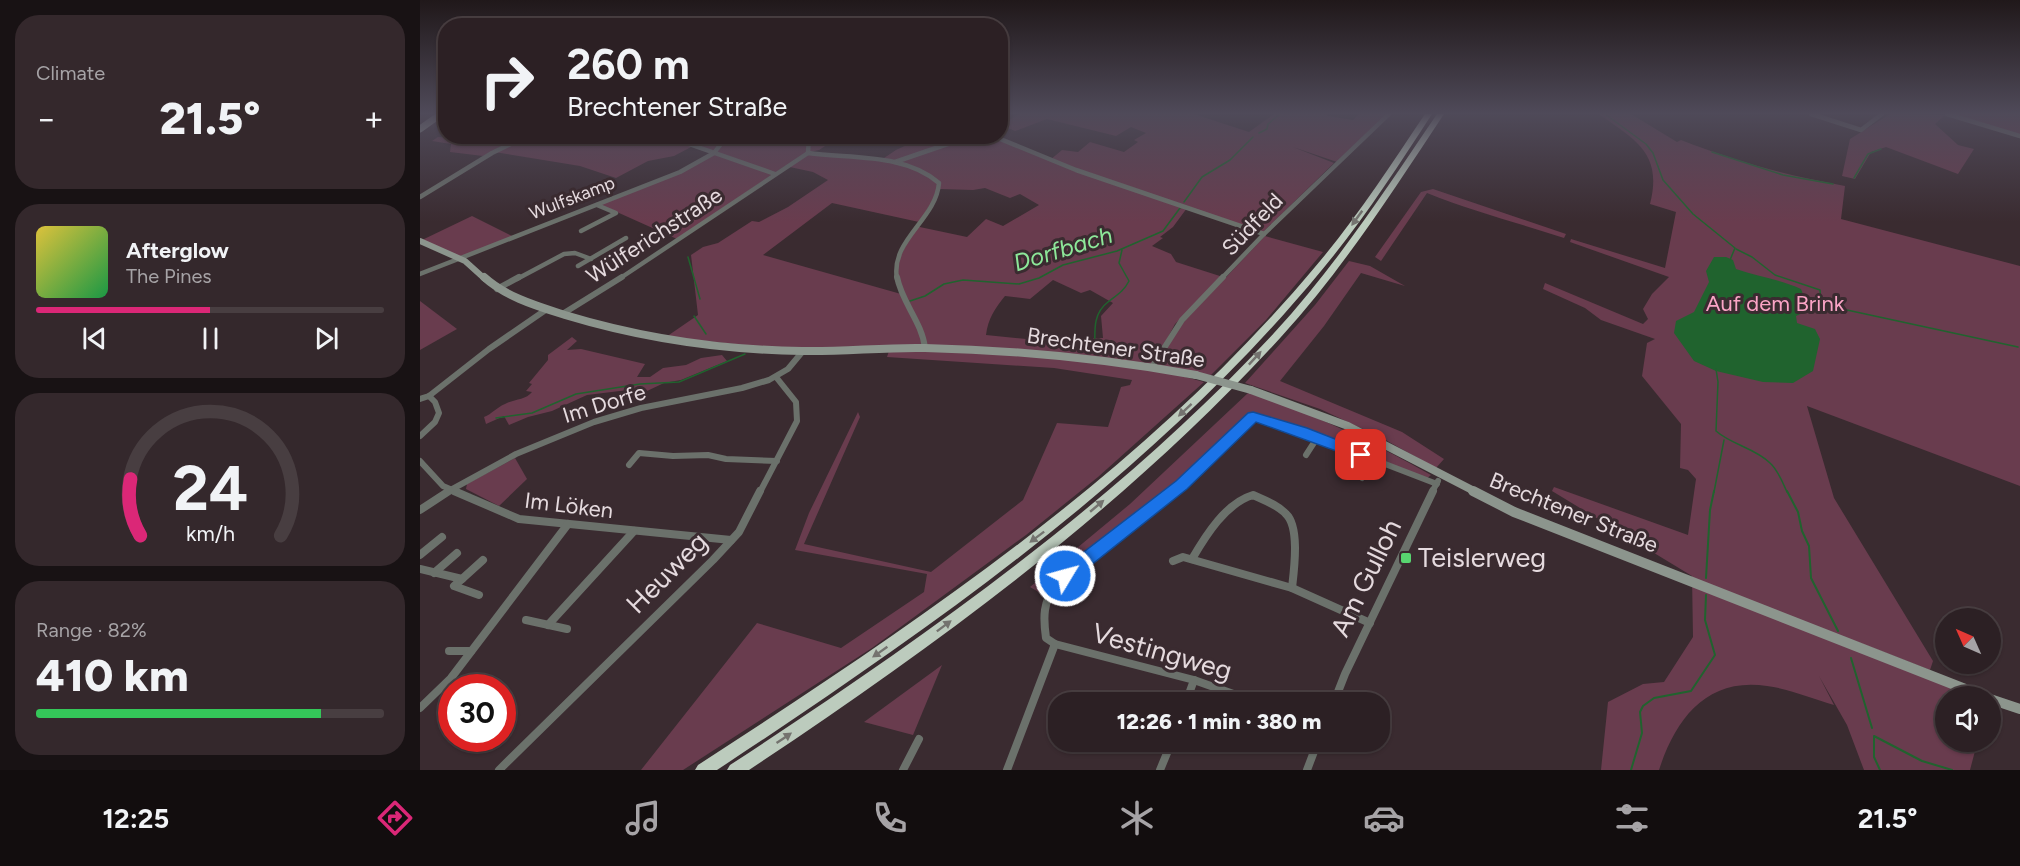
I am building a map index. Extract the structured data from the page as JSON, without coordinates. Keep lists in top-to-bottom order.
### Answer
{
  "streets": {
    "street": [
      "Wulfskamp",
      "Südfeld",
      "Wülferichstraße",
      "Brechtener Straße",
      "Im Dorfe",
      "Im Löken",
      "Heuweg",
      "Am Gulloh",
      "Vestingweg"
    ]
  },
  "crossings": [
    ["Wulfskamp", "Brechtener Straße"],
    ["Südfeld", "Brechtener Straße"],
    ["Wülferichstraße", "Brechtener Straße"],
    ["Brechtener Straße", "Im Dorfe"],
    ["Brechtener Straße", "Am Gulloh"],
    ["Brechtener Straße", "Vestingweg"],
    ["Im Dorfe", "Im Löken"],
    ["Im Dorfe", "Heuweg"],
    ["Im Löken", "Heuweg"]
  ],
  "water": ["Dorfbach"],
  "parks": ["Auf dem Brink"],
  "places": {
    "transit": ["Teislerweg"]
  },
  "north": "top left",
  "page": {
    "tile": [
      "Climate",
      ["Range · 82%", "410 km"]
    ],
    "turn": ["260 m", "Brechtener Straße"],
    "heat": ["−", "21.5°", "+"],
    "song": ["Afterglow", "The Pines"],
    "limit": "30",
    "trip": "12:26 · 1 min · 380 m",
    "tabs": ["12:25", "21.5°"],
    "gauge": ["24", "km/h"]
  }
}
